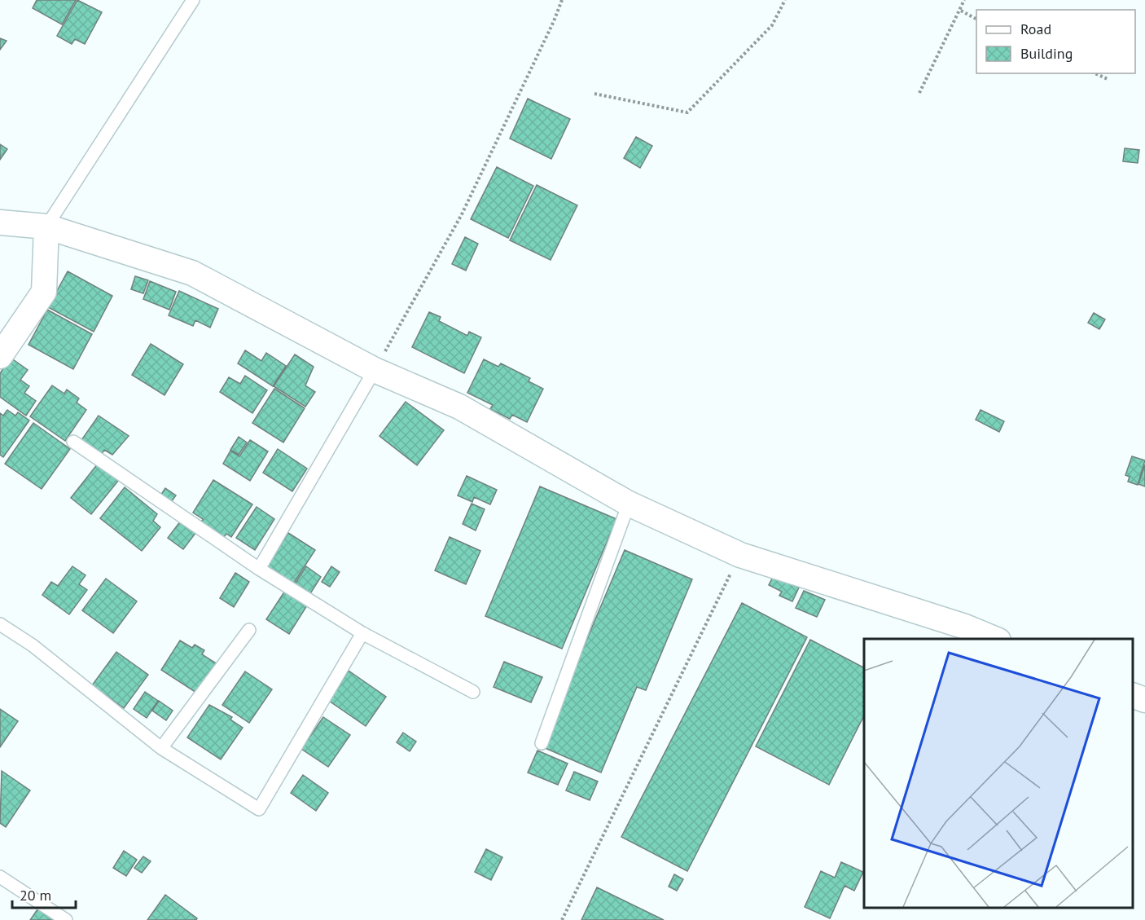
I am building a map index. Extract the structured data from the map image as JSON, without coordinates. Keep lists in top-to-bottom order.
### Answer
{
  "legend": ["Road", "Building"],
  "scale_bar": "20 m"
}
